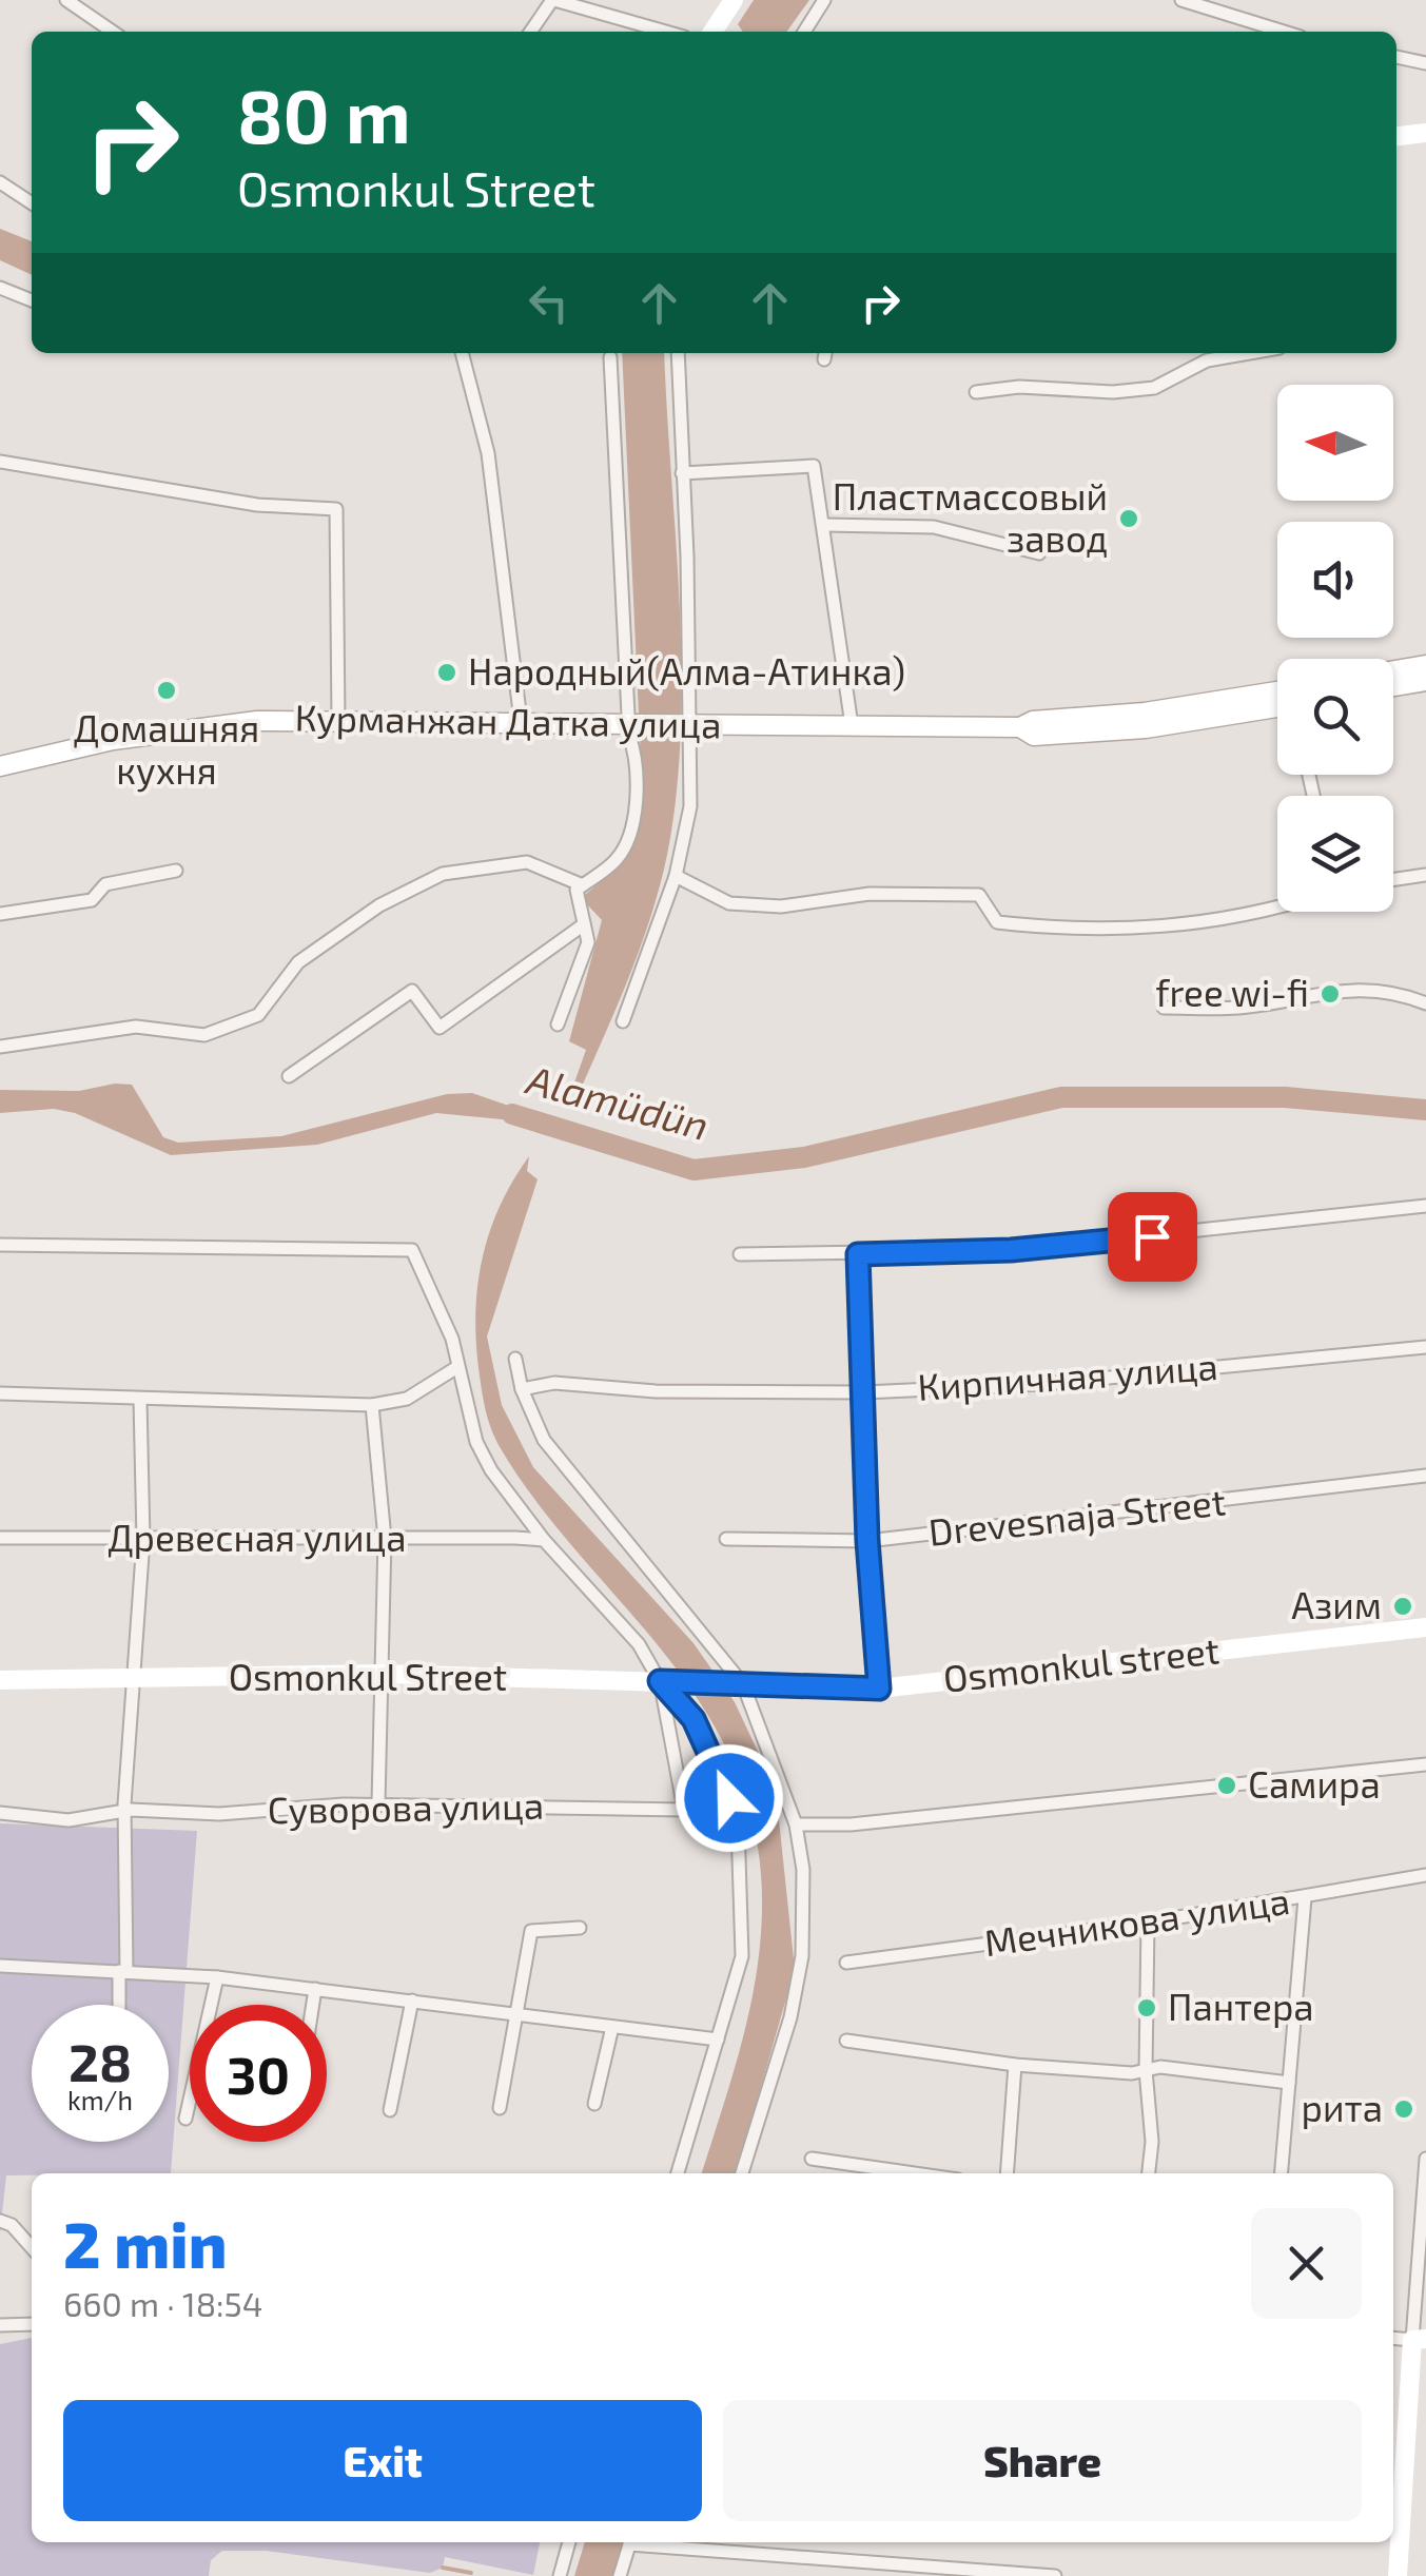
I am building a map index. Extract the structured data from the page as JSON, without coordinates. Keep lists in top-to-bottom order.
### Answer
{
  "streets": {
    "street": [
      "Курманжан Датка улица",
      "Кирпичная улица",
      "Drevesnaja Street",
      "Древесная улица",
      "Osmonkul street",
      "Osmonkul Street",
      "Суворова улица",
      "Мечникова улица"
    ]
  },
  "crossings": [
    ["Osmonkul street", "Osmonkul Street"],
    ["Osmonkul Street", "Суворова улица"]
  ],
  "water": ["Alamüdün"],
  "places": [
    "Пластмассовый завод",
    "Народный(Алма-Атинка)",
    "Домашняя кухня",
    "free wi-fi",
    "Азим",
    "Самира",
    "Пантера",
    "рита"
  ],
  "north": "left",
  "page": {
    "turn": ["80 m", "Osmonkul Street"],
    "speed": "28 km/h",
    "limit": "30",
    "heading": ["2 min", "660 m · 18:54"],
    "buttons": ["Exit", "Share"]
  }
}
